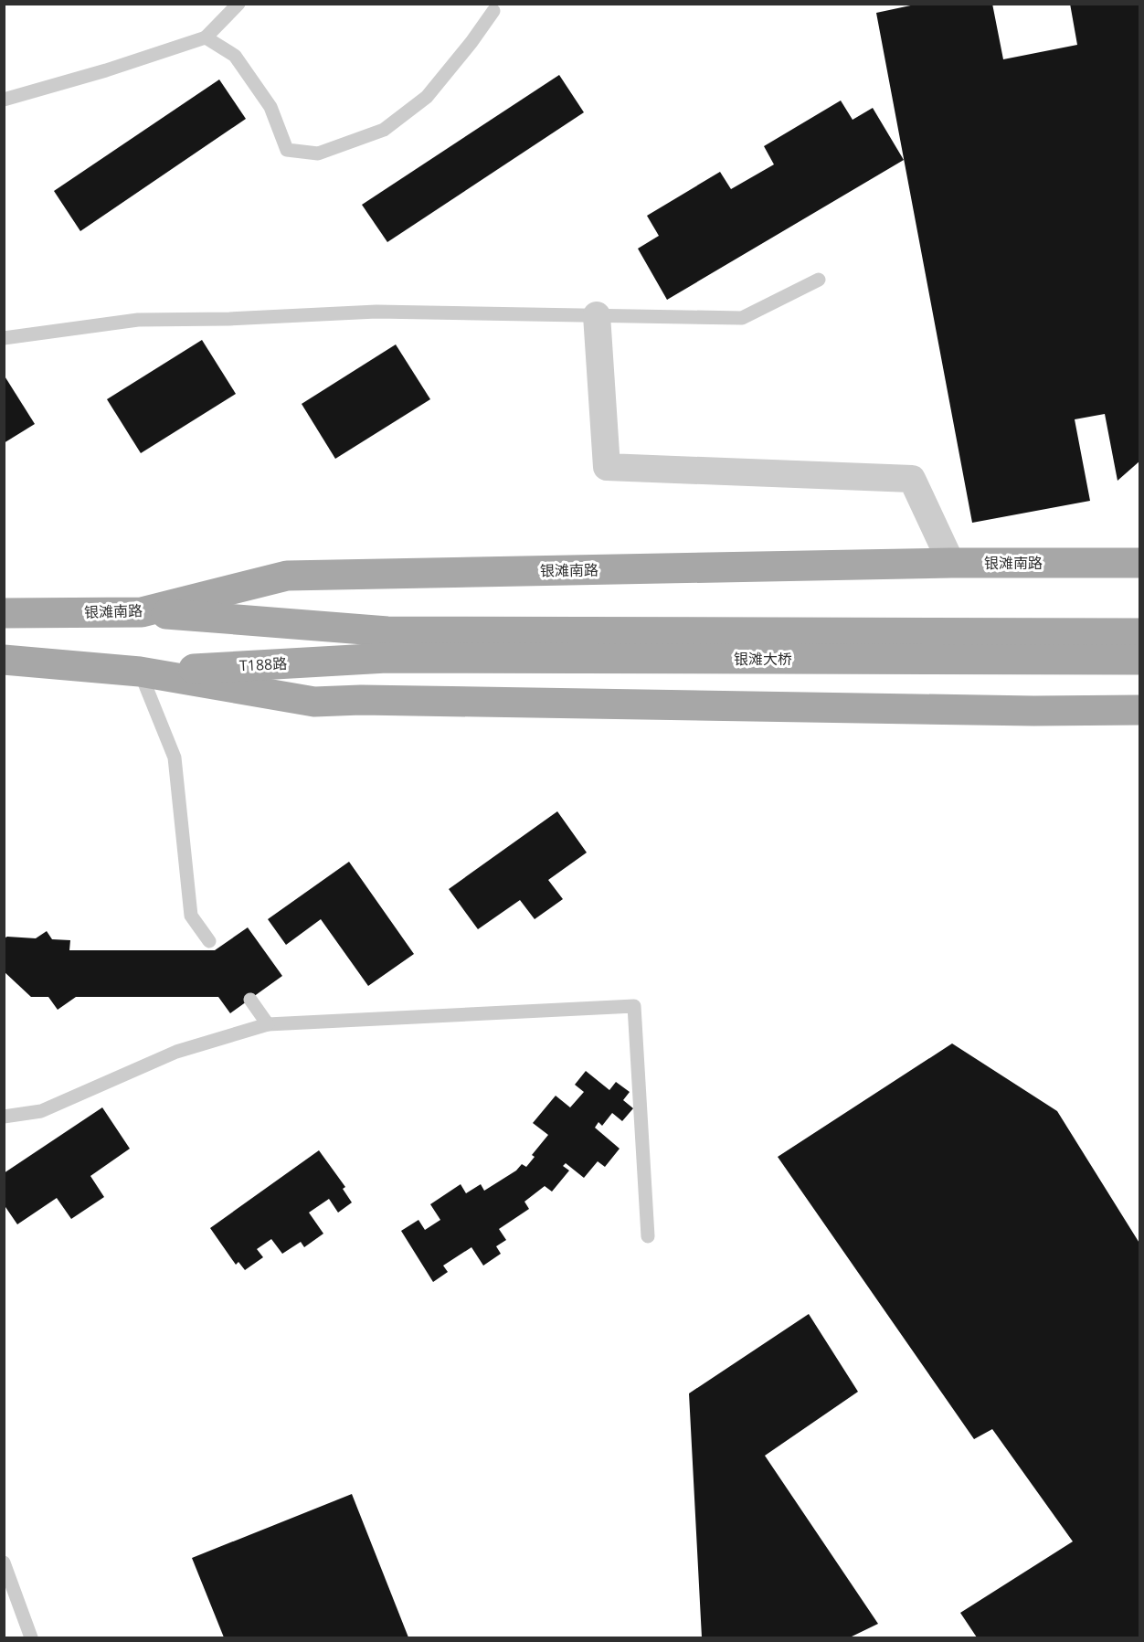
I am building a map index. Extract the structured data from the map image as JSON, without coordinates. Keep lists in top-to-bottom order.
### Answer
{
  "streets": {
    "main road": ["银滩南路", "银滩大桥", "T188路"]
  },
  "crossings": [
    ["银滩大桥", "T188路"]
  ]
}
